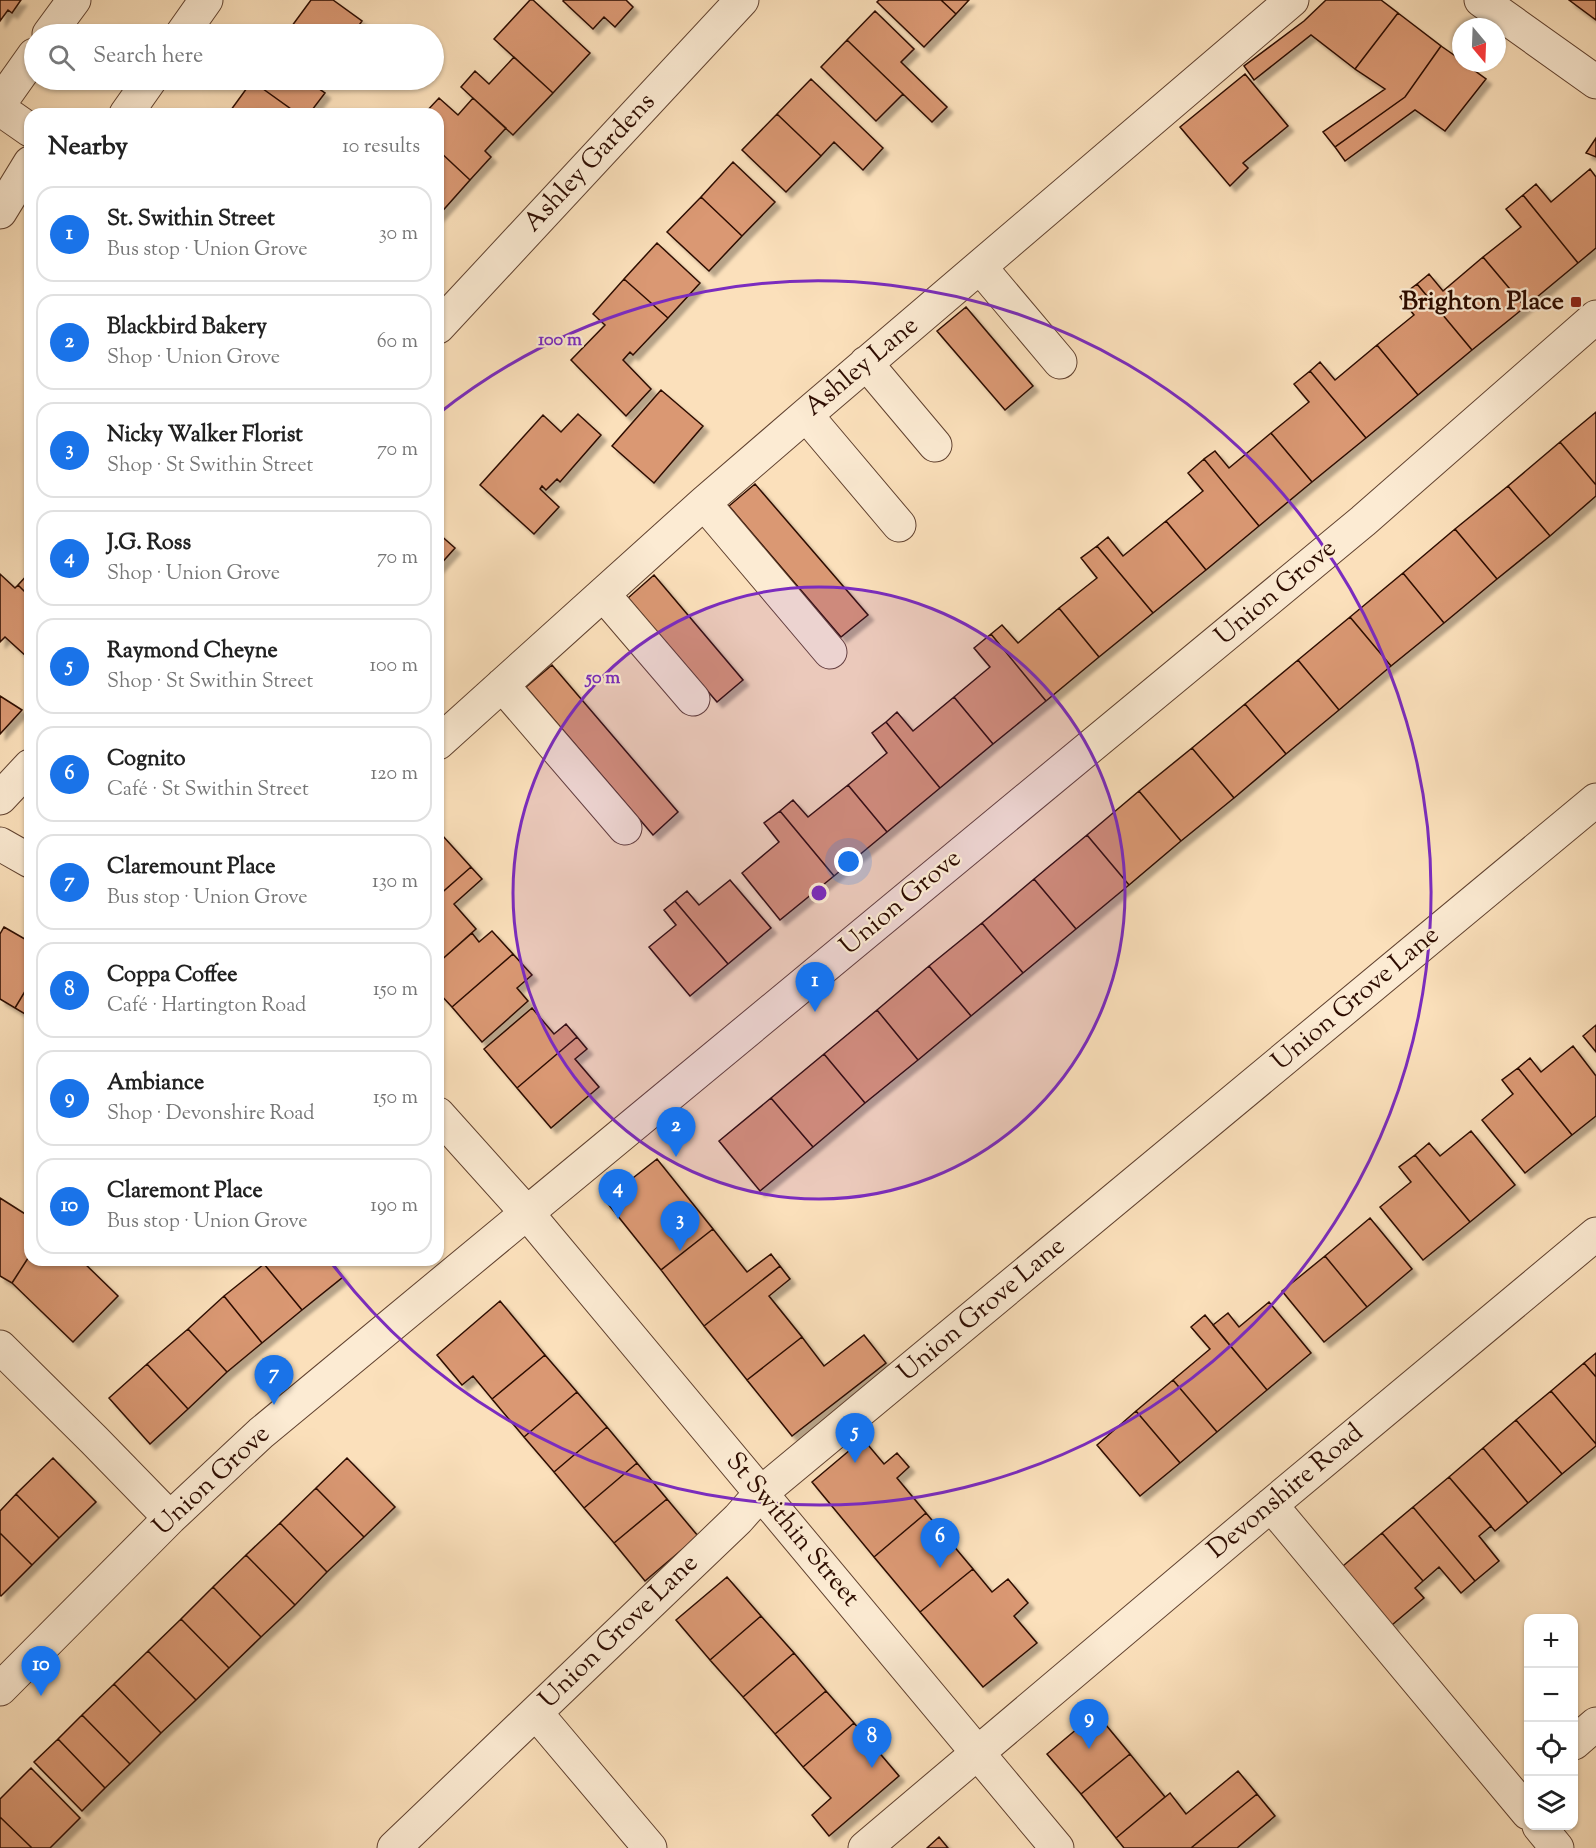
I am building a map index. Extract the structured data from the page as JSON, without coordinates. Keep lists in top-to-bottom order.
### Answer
{
  "streets": {
    "street": [
      "Ashley Gardens",
      "Ashley Lane",
      "Union Grove",
      "Union Grove Lane",
      "Devonshire Road",
      "St Swithin Street"
    ]
  },
  "crossings": [
    ["Union Grove", "St Swithin Street"],
    ["Union Grove Lane", "St Swithin Street"],
    ["Devonshire Road", "St Swithin Street"]
  ],
  "places": {
    "transit": ["Brighton Place"]
  },
  "north": "bottom",
  "page": {
    "search": "Search here",
    "heading": ["Nearby", "10 results"],
    "list": [
      {
        "mark": "1",
        "name": "St. Swithin Street",
        "note": "Bus stop · Union Grove",
        "value": "30 m"
      },
      {
        "mark": "2",
        "name": "Blackbird Bakery",
        "note": "Shop · Union Grove",
        "value": "60 m"
      },
      {
        "mark": "3",
        "name": "Nicky Walker Florist",
        "note": "Shop · St Swithin Street",
        "value": "70 m"
      },
      {
        "mark": "4",
        "name": "J.G. Ross",
        "note": "Shop · Union Grove",
        "value": "70 m"
      },
      {
        "mark": "5",
        "name": "Raymond Cheyne",
        "note": "Shop · St Swithin Street",
        "value": "100 m"
      },
      {
        "mark": "6",
        "name": "Cognito",
        "note": "Café · St Swithin Street",
        "value": "120 m"
      },
      {
        "mark": "7",
        "name": "Claremount Place",
        "note": "Bus stop · Union Grove",
        "value": "130 m"
      },
      {
        "mark": "8",
        "name": "Coppa Coffee",
        "note": "Café · Hartington Road",
        "value": "150 m"
      },
      {
        "mark": "9",
        "name": "Ambiance",
        "note": "Shop · Devonshire Road",
        "value": "150 m"
      },
      {
        "mark": "10",
        "name": "Claremont Place",
        "note": "Bus stop · Union Grove",
        "value": "190 m"
      }
    ],
    "pins": [
      "1",
      "2",
      "4",
      "3",
      "7",
      "5",
      "6",
      "10",
      "9",
      "8"
    ],
    "map_buttons": ["+", "−"]
  },
  "rings": ["100 m", "50 m"]
}
